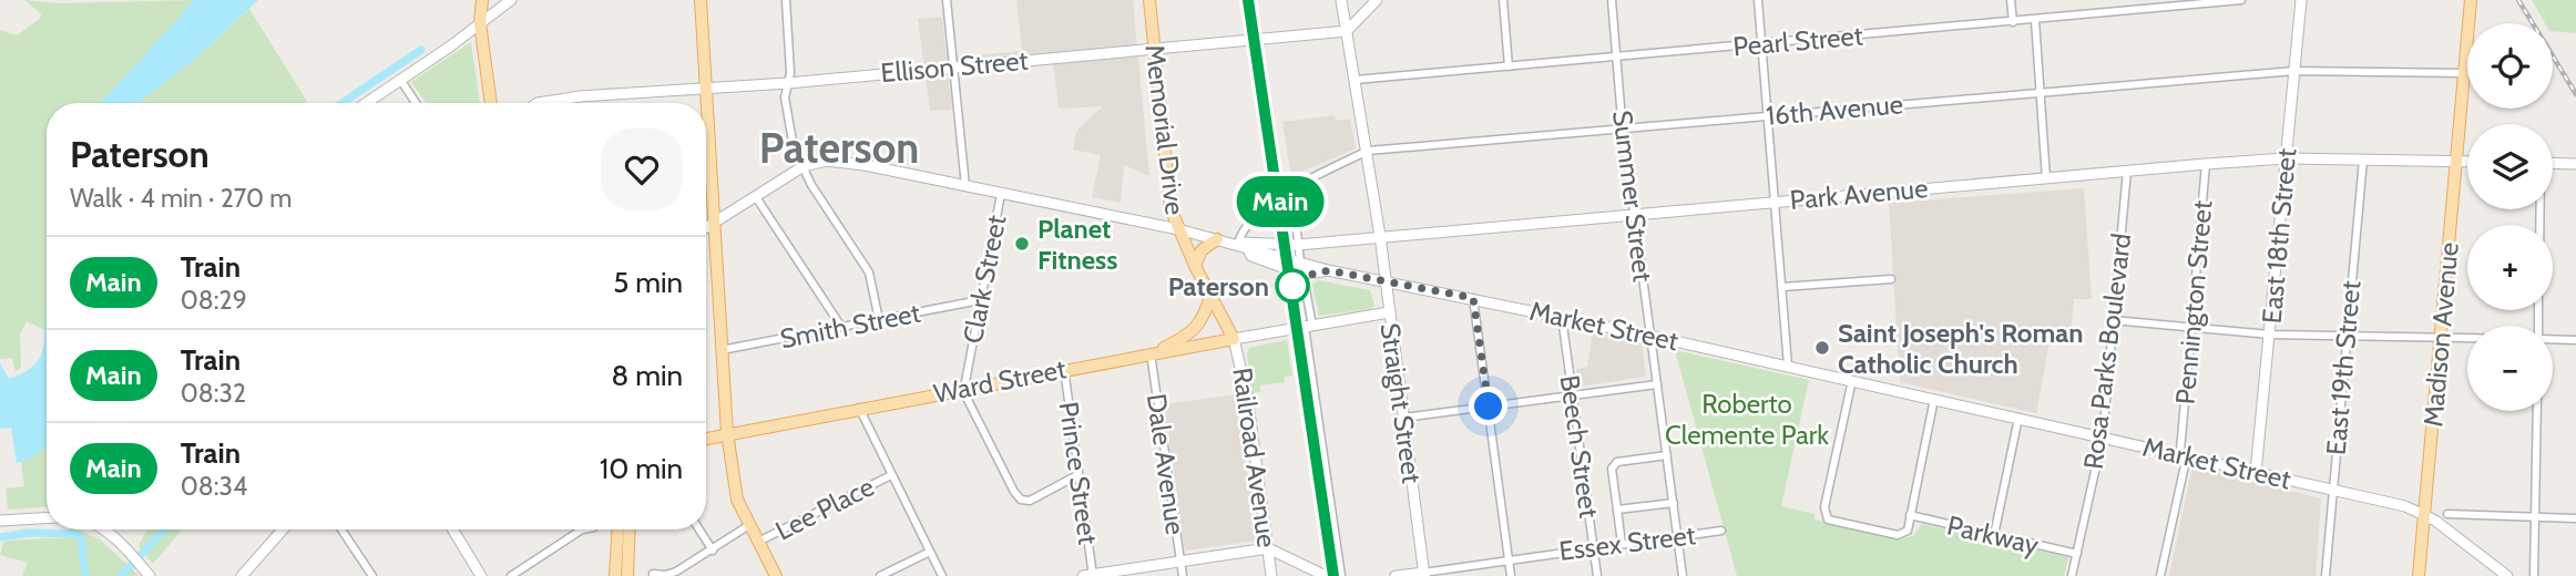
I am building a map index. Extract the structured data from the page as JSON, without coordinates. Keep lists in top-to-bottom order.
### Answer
{
  "streets": {
    "main road": [
      "Ellison Street",
      "Memorial Drive",
      "Park Avenue",
      "East 18th Street",
      "Market Street",
      "Madison Avenue",
      "Ward Street",
      "Straight Street",
      "Railroad Avenue",
      "Essex Street"
    ],
    "street": [
      "Pearl Street",
      "16th Avenue",
      "Summer Street",
      "Clark Street",
      "Pennington Street",
      "Smith Street",
      "Rosa Parks Boulevard",
      "East 19th Street",
      "Beech Street",
      "Dale Avenue",
      "Prince Street",
      "Lee Place",
      "Parkway"
    ]
  },
  "crossings": [
    ["Pearl Street", "Summer Street"],
    ["Pearl Street", "Straight Street"],
    ["Ellison Street", "Memorial Drive"],
    ["Ellison Street", "Straight Street"],
    ["16th Avenue", "Park Avenue"],
    ["16th Avenue", "Summer Street"],
    ["16th Avenue", "East 18th Street"],
    ["16th Avenue", "Market Street"],
    ["16th Avenue", "Madison Avenue"],
    ["16th Avenue", "Straight Street"],
    ["Memorial Drive", "Market Street"],
    ["Memorial Drive", "Ward Street"],
    ["Memorial Drive", "Railroad Avenue"],
    ["Park Avenue", "Summer Street"],
    ["Park Avenue", "East 18th Street"],
    ["Park Avenue", "Pennington Street"],
    ["Park Avenue", "Market Street"],
    ["Park Avenue", "Madison Avenue"],
    ["Park Avenue", "Rosa Parks Boulevard"],
    ["Park Avenue", "East 19th Street"],
    ["Park Avenue", "Straight Street"],
    ["Summer Street", "Market Street"],
    ["Summer Street", "Essex Street"],
    ["East 18th Street", "Market Street"],
    ["Clark Street", "Smith Street"],
    ["Clark Street", "Market Street"],
    ["Clark Street", "Ward Street"],
    ["Pennington Street", "Market Street"],
    ["Market Street", "Madison Avenue"],
    ["Market Street", "Rosa Parks Boulevard"],
    ["Market Street", "East 19th Street"],
    ["Market Street", "Straight Street"],
    ["Market Street", "Beech Street"],
    ["Rosa Parks Boulevard", "Parkway"],
    ["Ward Street", "Straight Street"],
    ["Ward Street", "Railroad Avenue"],
    ["Ward Street", "Dale Avenue"],
    ["Ward Street", "Prince Street"],
    ["Straight Street", "Essex Street"],
    ["Beech Street", "Essex Street"]
  ],
  "districts": ["Paterson"],
  "parks": ["Roberto Clemente Park"],
  "places": ["Planet Fitness", "Paterson", "Saint Joseph's Roman Catholic Church"],
  "page": {
    "on_map": "Main",
    "map_buttons": ["+", "−"],
    "heading": ["Paterson", "Walk · 4 min · 270 m"],
    "list": [
      {
        "mark": "Main",
        "name": "Train",
        "note": "08:29",
        "value": "5 min"
      },
      {
        "mark": "Main",
        "name": "Train",
        "note": "08:32",
        "value": "8 min"
      },
      {
        "mark": "Main",
        "name": "Train",
        "note": "08:34",
        "value": "10 min"
      }
    ]
  }
}
